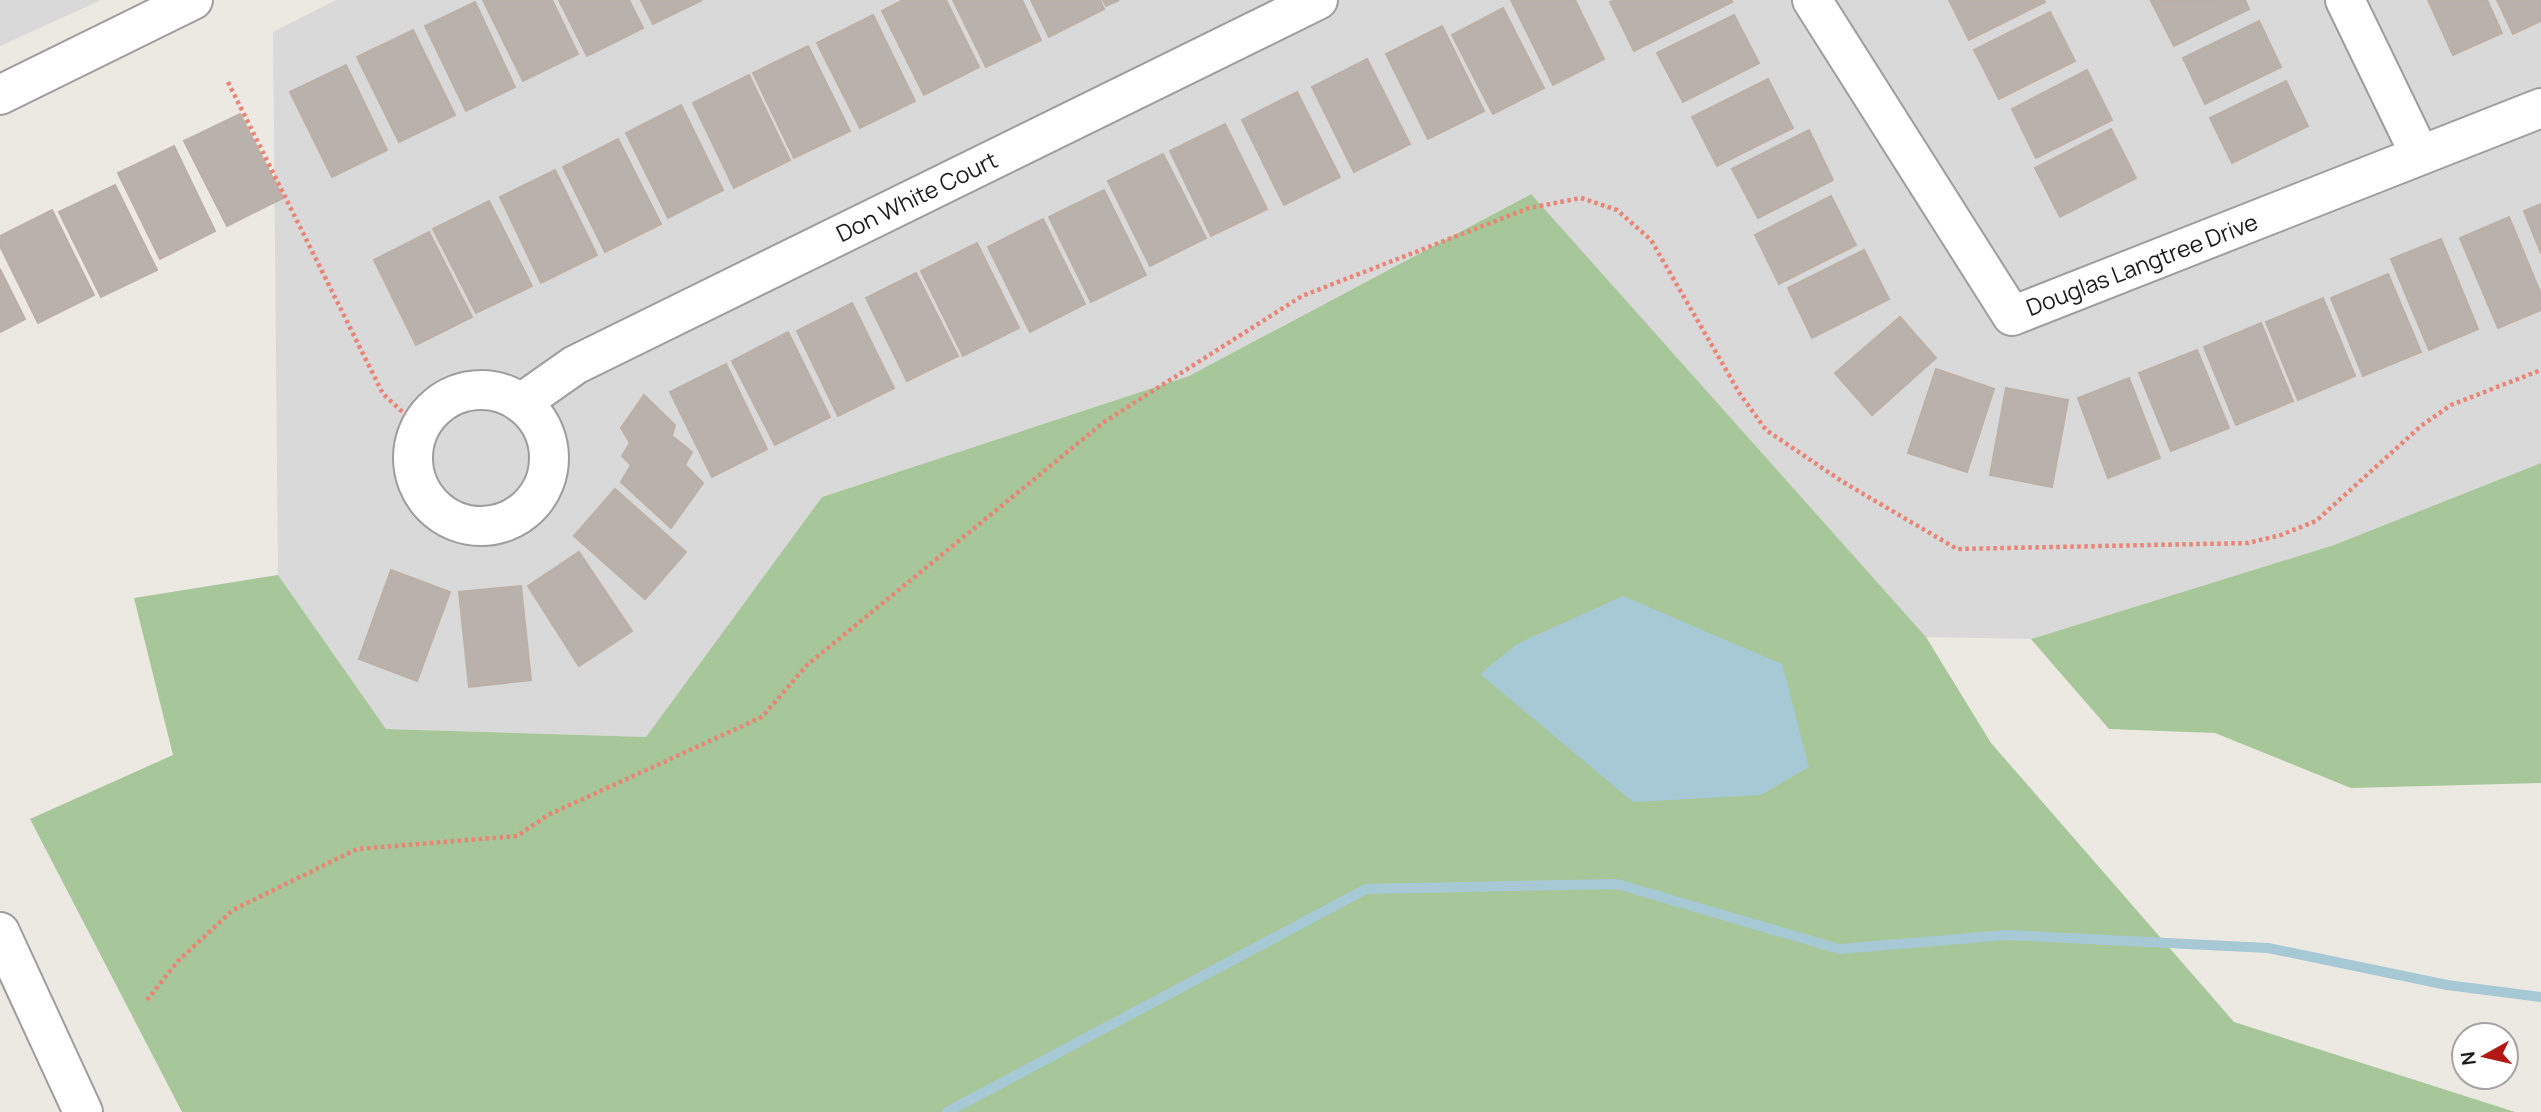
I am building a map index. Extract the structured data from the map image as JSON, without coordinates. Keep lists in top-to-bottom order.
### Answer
{
  "streets": {
    "street": ["Don White Court", "Douglas Langtree Drive"]
  },
  "north": "left"
}
